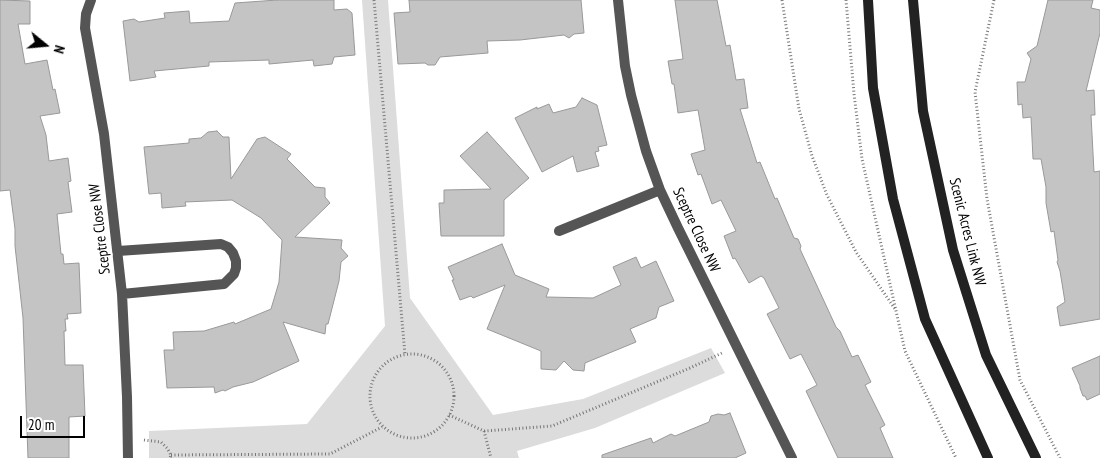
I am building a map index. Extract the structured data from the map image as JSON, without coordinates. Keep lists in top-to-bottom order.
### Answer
{
  "streets": {
    "street": ["Sceptre Close NW", "Scenic Acres Link NW"]
  },
  "scale_bar": "20 m",
  "north": "right"
}
